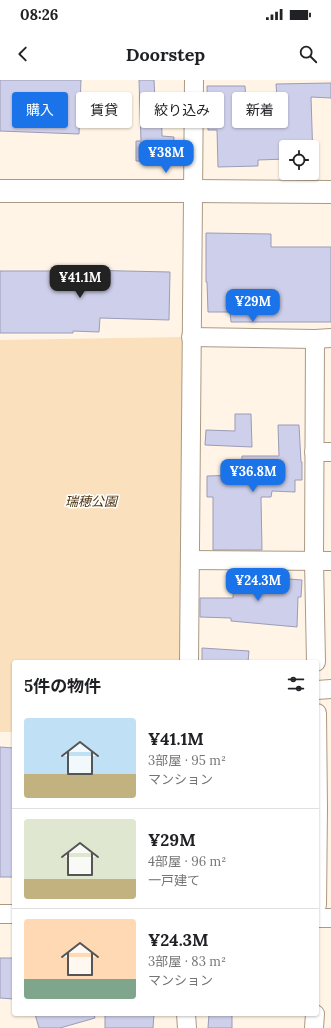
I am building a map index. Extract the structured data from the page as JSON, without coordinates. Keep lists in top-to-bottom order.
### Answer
{
  "parks": ["瑞穂公園"],
  "page": {
    "status": "08:26",
    "header": "Doorstep",
    "chip": [
      "購入",
      "賃貸",
      "絞り込み",
      "新着"
    ],
    "price": [
      "¥38M",
      "¥41.1M",
      "¥29M",
      "¥36.8M",
      "¥24.3M"
    ],
    "heading": "5件の物件",
    "list": [
      {
        "name": "¥41.1M",
        "note": "3部屋 · 95 m² · マンション"
      },
      {
        "name": "¥29M",
        "note": "4部屋 · 96 m² · 一戸建て"
      },
      {
        "name": "¥24.3M",
        "note": "3部屋 · 83 m² · マンション"
      }
    ]
  }
}
